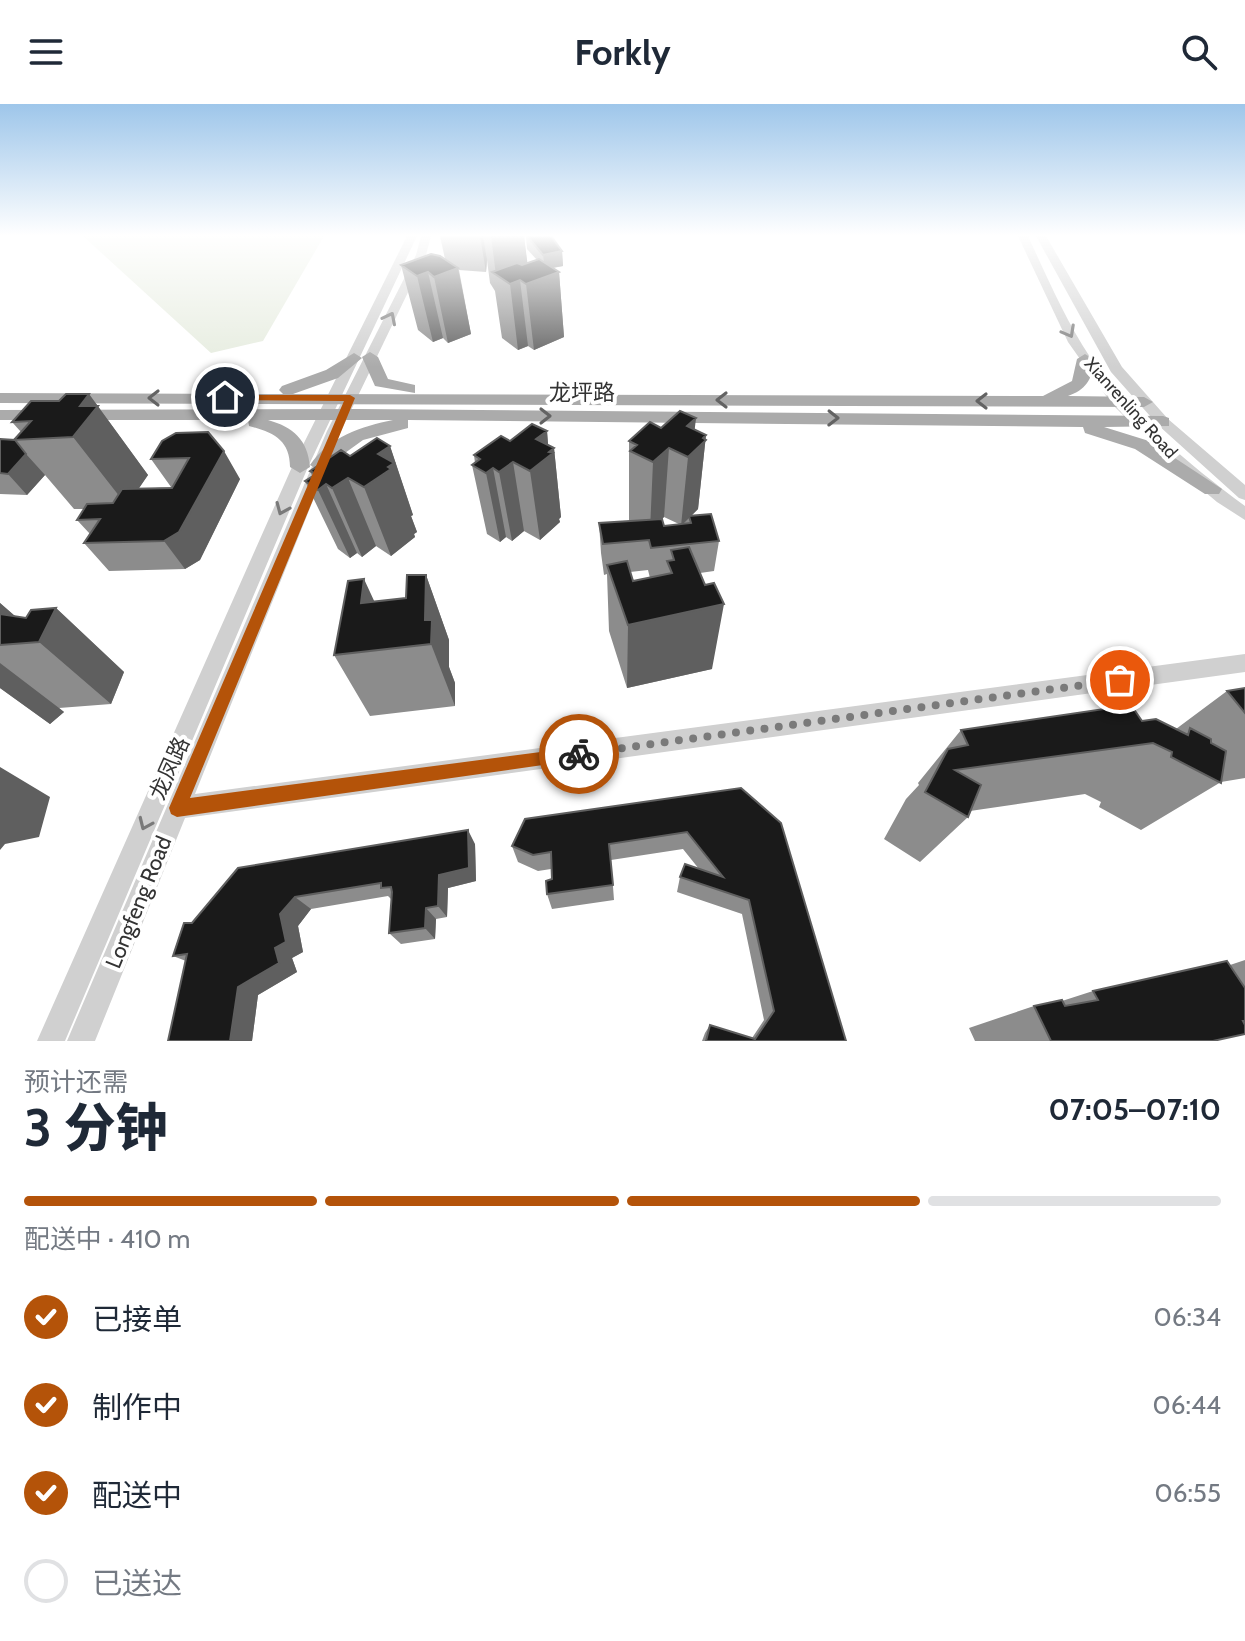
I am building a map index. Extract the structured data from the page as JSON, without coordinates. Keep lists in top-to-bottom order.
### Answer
{
  "streets": {
    "main road": ["龙坪路"],
    "street": ["Xianrenling Road", "龙凤路", "Longfeng Road"]
  },
  "crossings": [
    ["龙坪路", "Xianrenling Road"],
    ["龙坪路", "龙凤路"],
    ["龙凤路", "Longfeng Road"]
  ],
  "one_way": ["龙凤路"],
  "page": {
    "header": "Forkly",
    "heading": ["3 分钟", "预计还需", "07:05–07:10"],
    "bar": "配送中 · 410 m",
    "list": [
      ["已接单", "06:34"],
      ["制作中", "06:44"],
      ["配送中", "06:55"],
      "已送达"
    ]
  }
}
